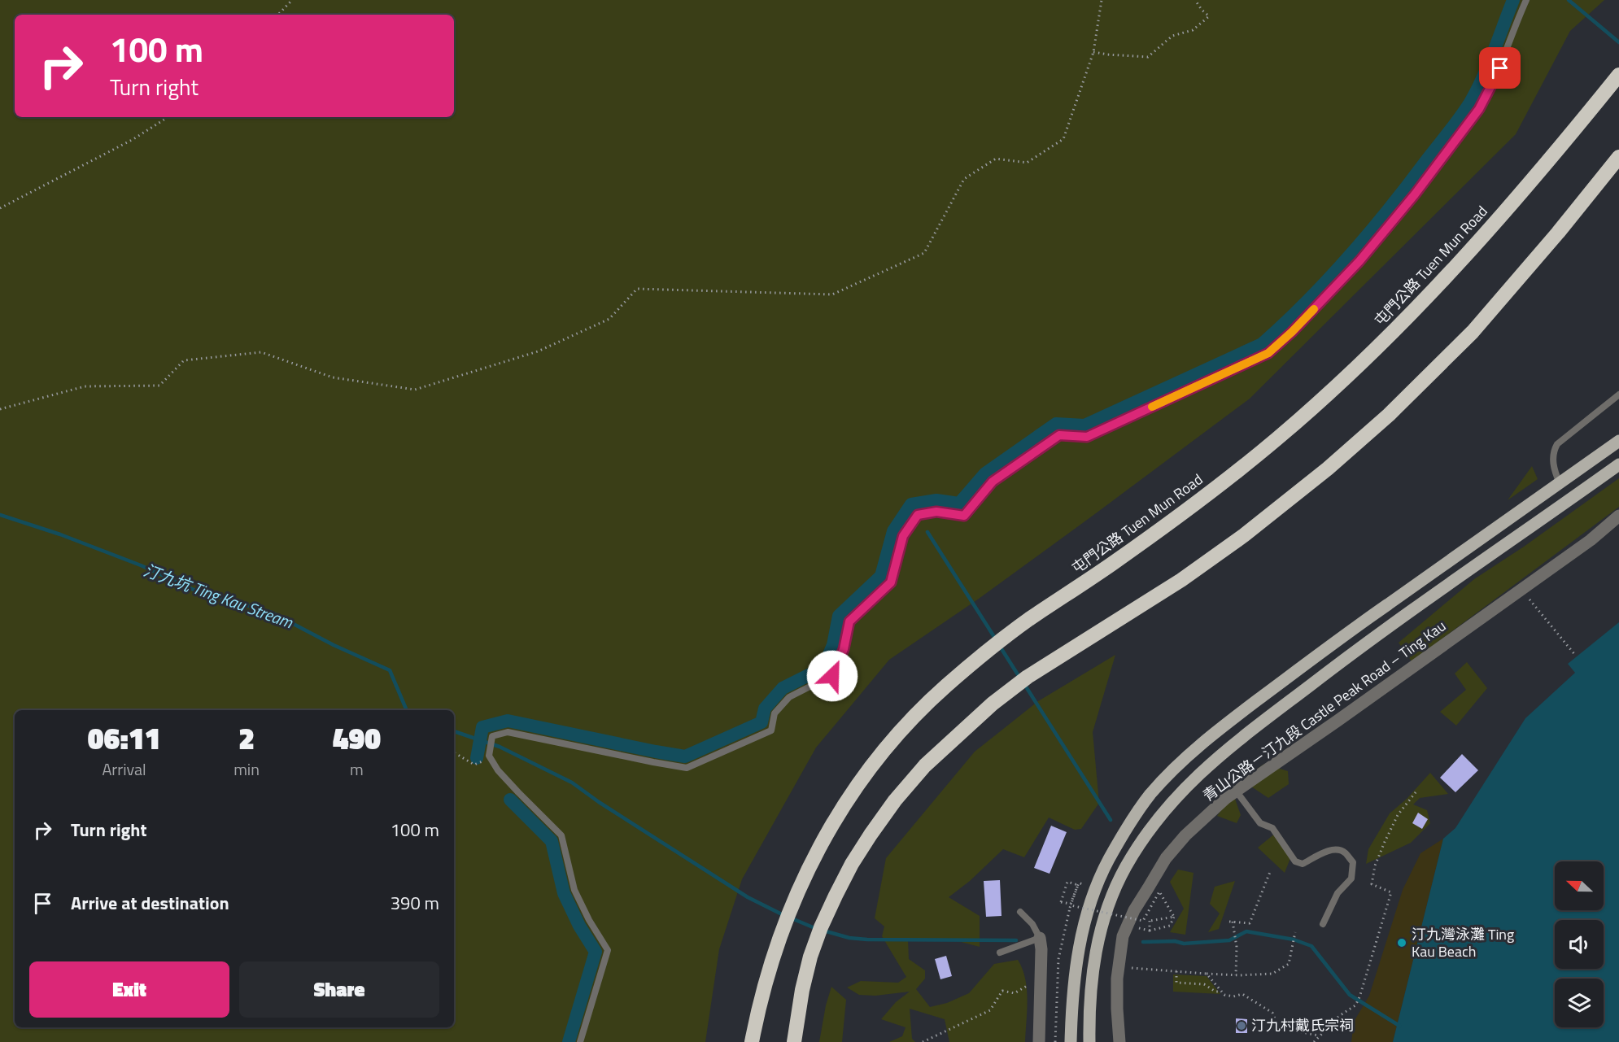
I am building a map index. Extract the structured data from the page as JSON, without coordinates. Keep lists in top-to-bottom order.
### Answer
{
  "streets": {
    "highway": ["屯門公路 Tuen Mun Road"],
    "street": ["青山公路－汀九段 Castle Peak Road – Ting Kau"]
  },
  "water": ["汀九坑 Ting Kau Stream"],
  "places": ["汀九灣泳灘 Ting Kau Beach", "汀九村戴氏宗祠"],
  "north": "left",
  "page": {
    "turn": ["100 m", "Turn right"],
    "eta": [
      "06:11",
      "Arrival",
      "2",
      "min",
      "490",
      "m"
    ],
    "list": [
      {
        "name": "Turn right",
        "value": "100 m"
      },
      {
        "name": "Arrive at destination",
        "value": "390 m"
      }
    ],
    "buttons": ["Exit", "Share"]
  }
}
